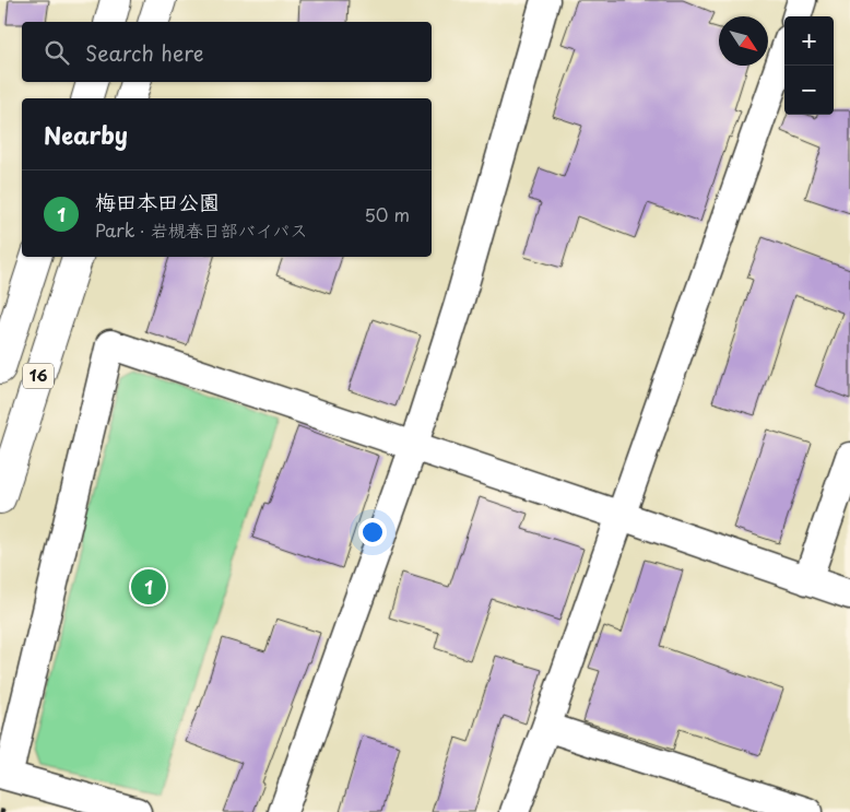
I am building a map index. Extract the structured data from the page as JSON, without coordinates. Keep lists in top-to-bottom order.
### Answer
{
  "streets": {
    "highway": ["16"]
  },
  "north": "bottom right",
  "page": {
    "map_buttons": ["+", "−"],
    "search": "Search here",
    "heading": "Nearby",
    "list": [
      {
        "mark": "1",
        "name": "梅田本田公園",
        "note": "Park · 岩槻春日部バイパス",
        "value": "50 m"
      }
    ],
    "pins": "1"
  }
}
